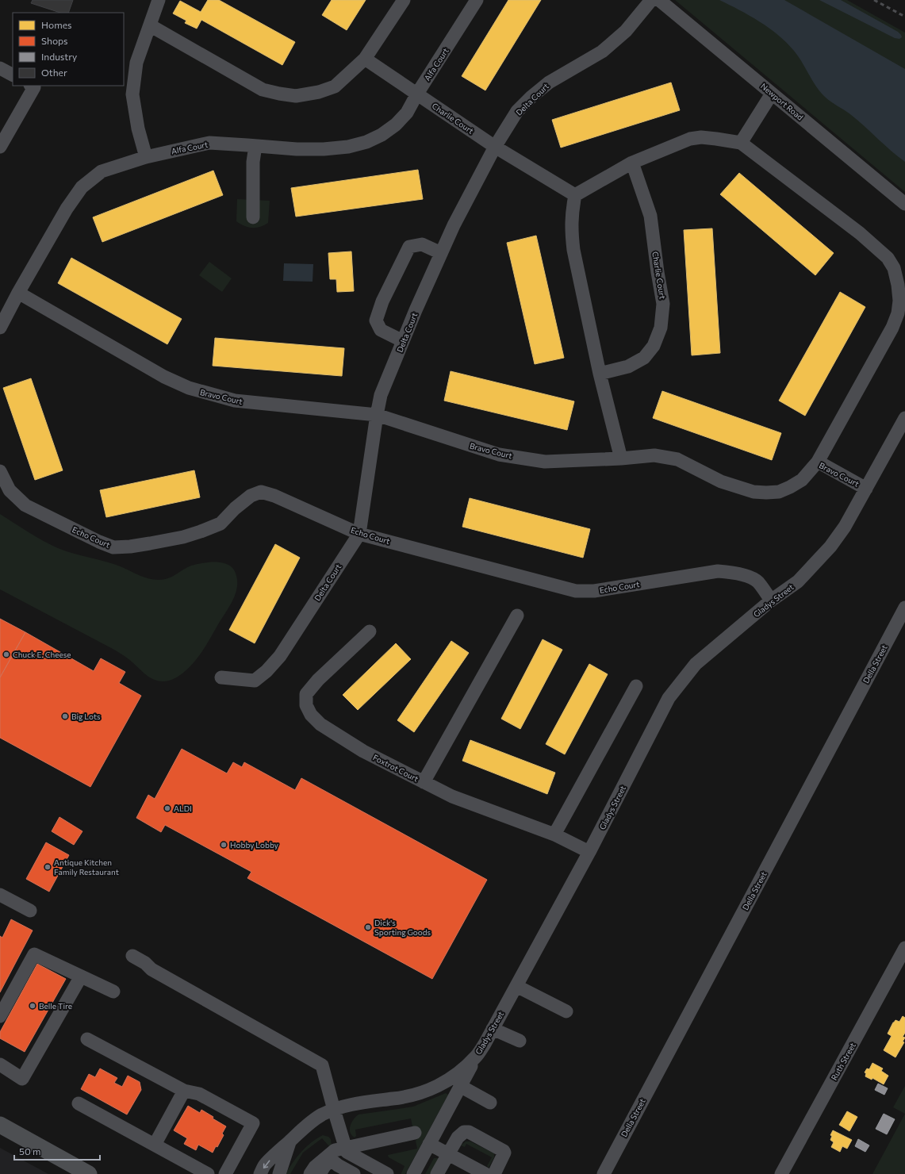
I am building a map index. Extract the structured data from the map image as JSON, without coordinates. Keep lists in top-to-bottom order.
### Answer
{
  "streets": {
    "street": [
      "Alfa Court",
      "Delta Court",
      "Newport Road",
      "Charlie Court",
      "Bravo Court",
      "Echo Court",
      "Gladys Street",
      "Della Street",
      "Foxtrot Court",
      "Ruth Street"
    ]
  },
  "crossings": [
    ["Alfa Court", "Charlie Court"],
    ["Alfa Court", "Bravo Court"],
    ["Delta Court", "Charlie Court"],
    ["Delta Court", "Bravo Court"],
    ["Delta Court", "Echo Court"],
    ["Bravo Court", "Gladys Street"],
    ["Echo Court", "Gladys Street"],
    ["Gladys Street", "Foxtrot Court"]
  ],
  "places": [
    "Chuck E. Cheese",
    "Big Lots",
    "ALDI",
    "Hobby Lobby",
    "Antique Kitchen Family Restaurant",
    "Dick's Sporting Goods",
    "Belle Tire"
  ],
  "legend": [
    "Homes",
    "Shops",
    "Industry",
    "Other"
  ],
  "scale_bar": "50 m"
}
